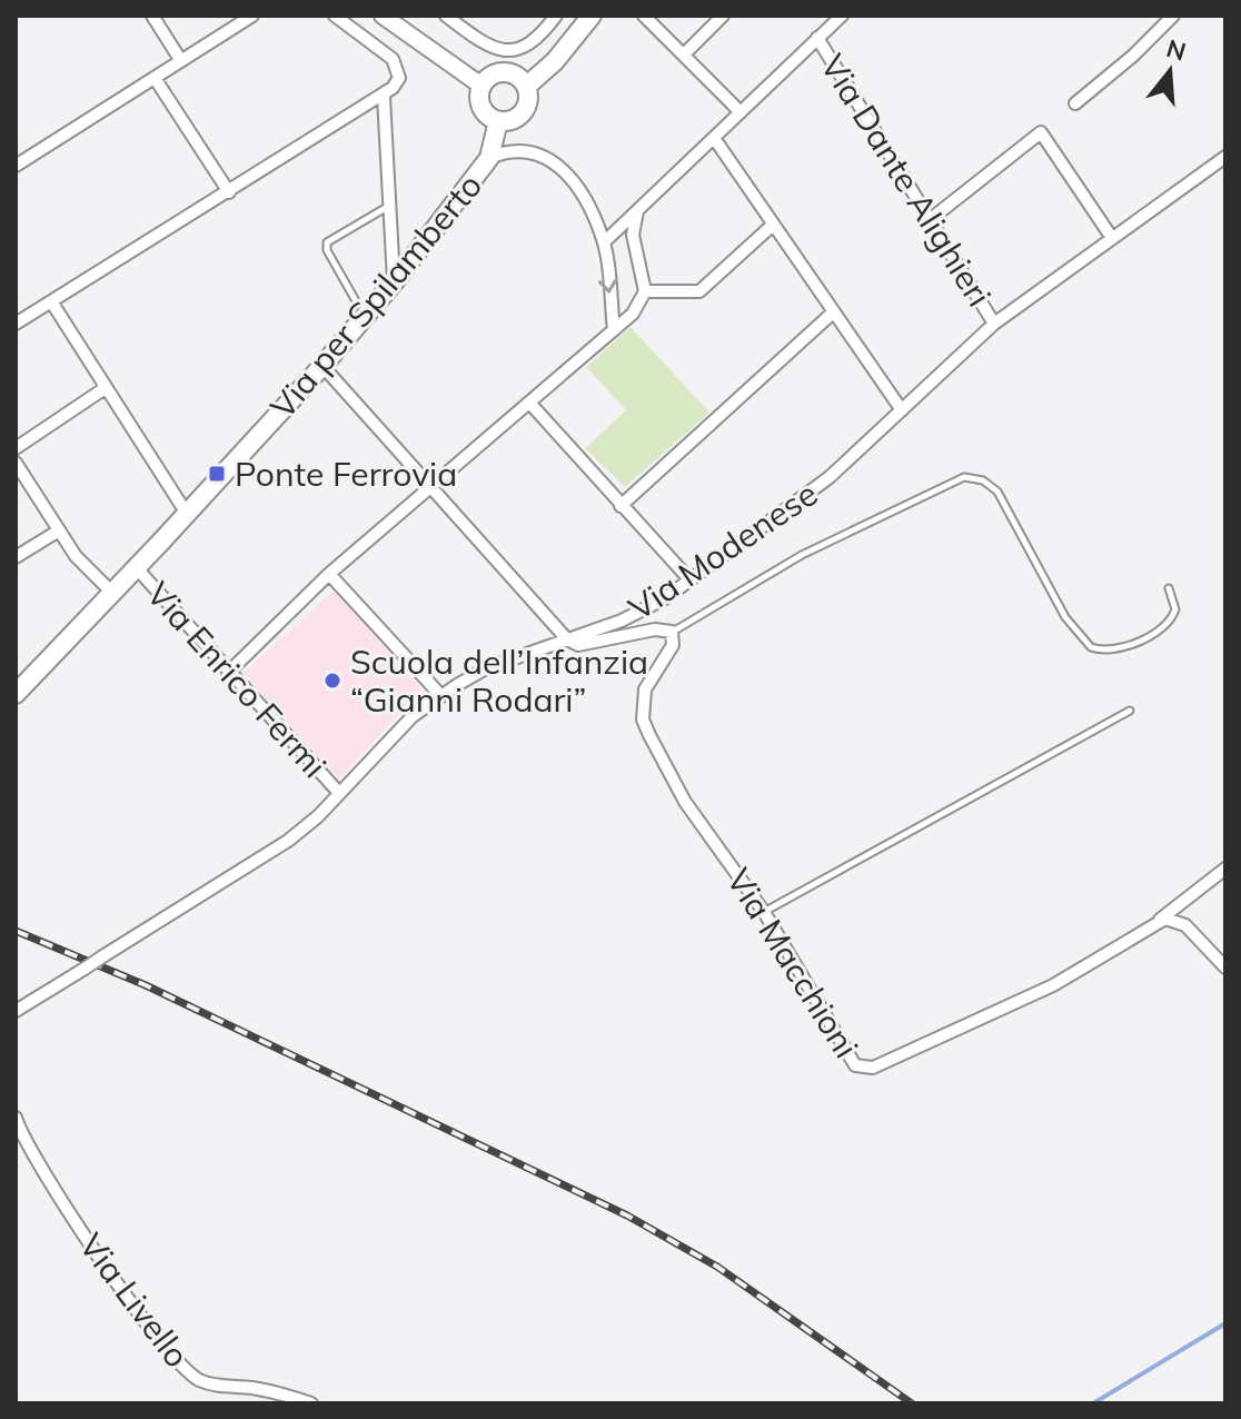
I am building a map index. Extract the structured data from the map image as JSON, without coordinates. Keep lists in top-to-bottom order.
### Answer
{
  "streets": {
    "main road": ["Via per Spilamberto"],
    "street": [
      "Via Dante Alighieri",
      "Via Modenese",
      "Via Enrico Fermi",
      "Via Macchioni",
      "Via Livello"
    ]
  },
  "crossings": [
    ["Via Dante Alighieri", "Via Modenese"],
    ["Via per Spilamberto", "Via Enrico Fermi"],
    ["Via Modenese", "Via Enrico Fermi"]
  ],
  "places": {
    "transit": ["Ponte Ferrovia"],
    "other": ["Scuola dell’Infanzia “Gianni Rodari”"]
  },
  "north": "top"
}
